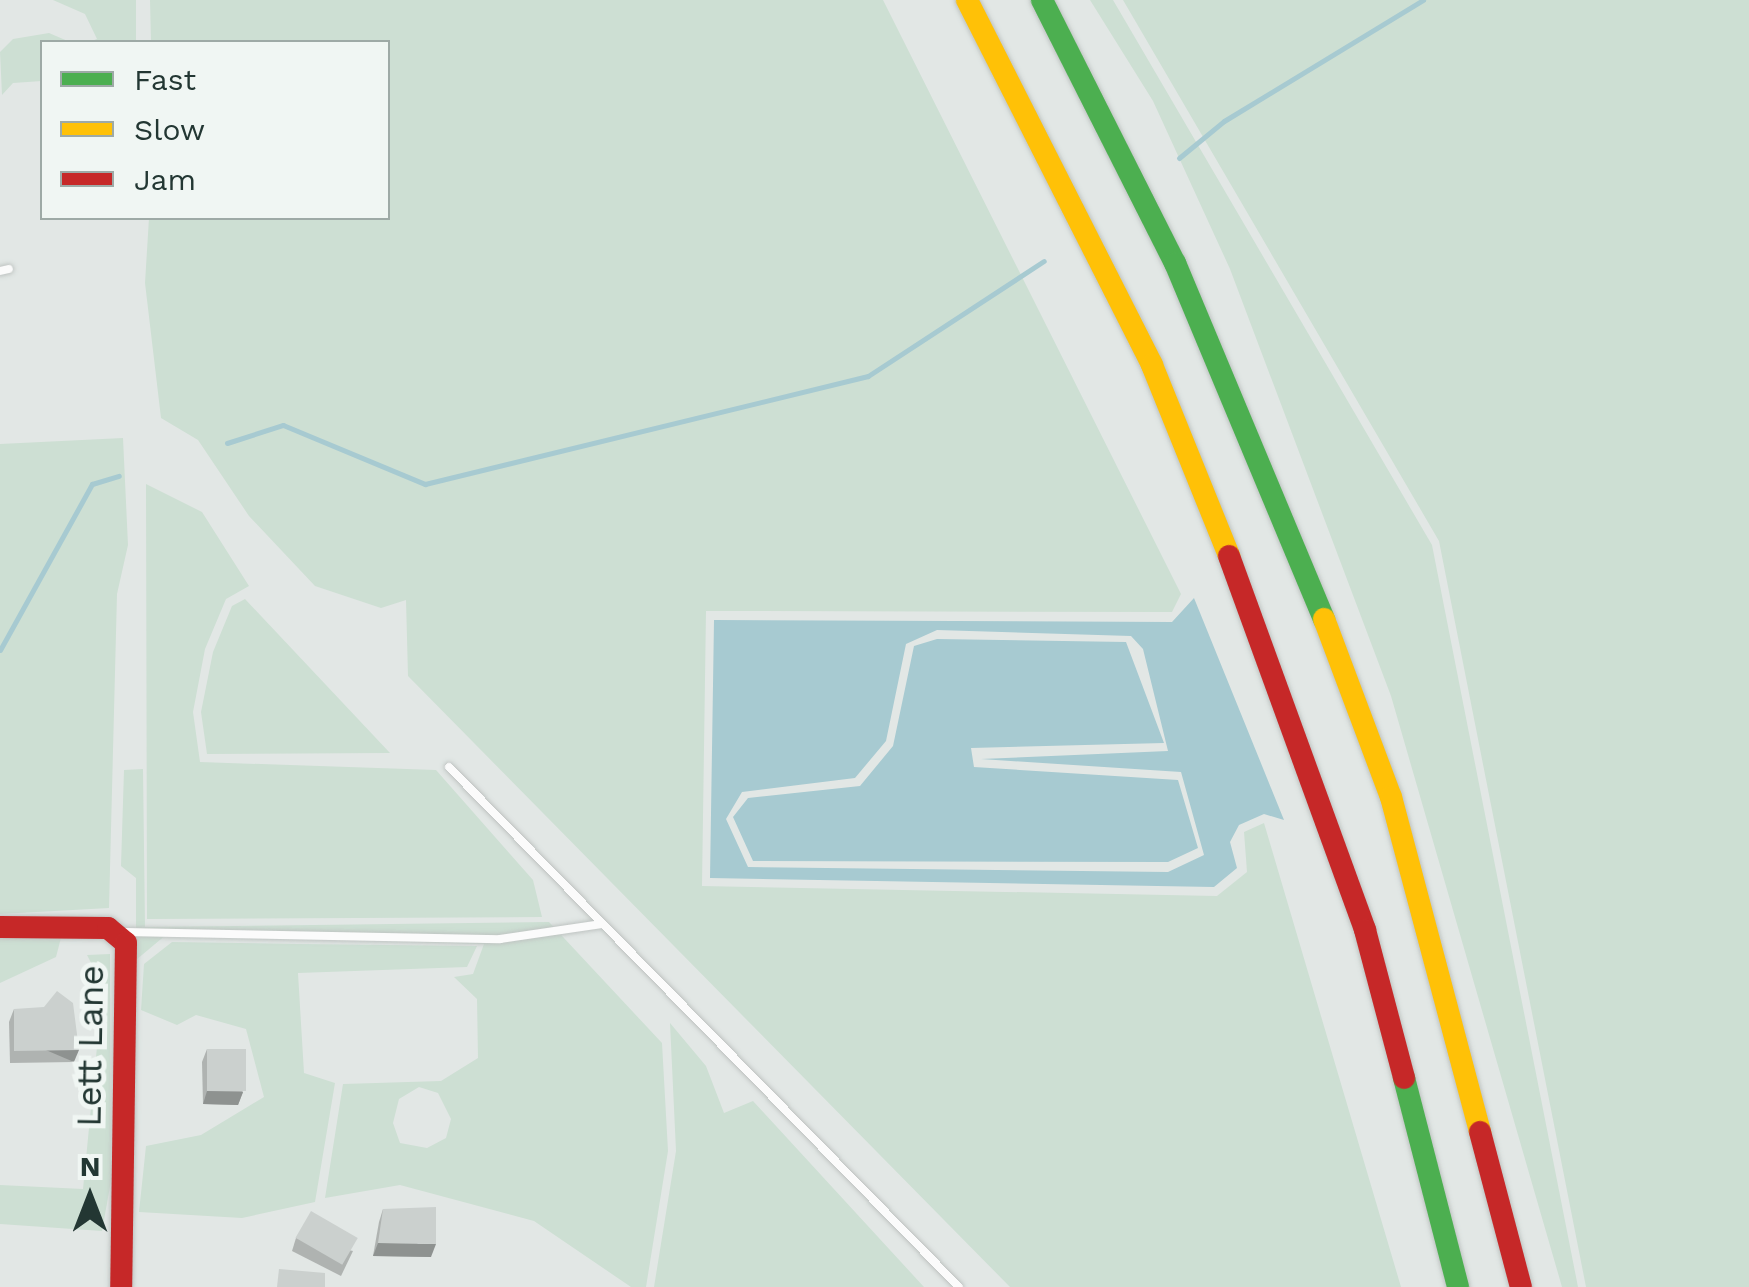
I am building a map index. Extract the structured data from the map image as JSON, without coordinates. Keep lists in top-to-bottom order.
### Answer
{
  "streets": {
    "main road": ["Lett Lane"]
  },
  "legend": ["Fast", "Slow", "Jam"],
  "north": "top"
}
